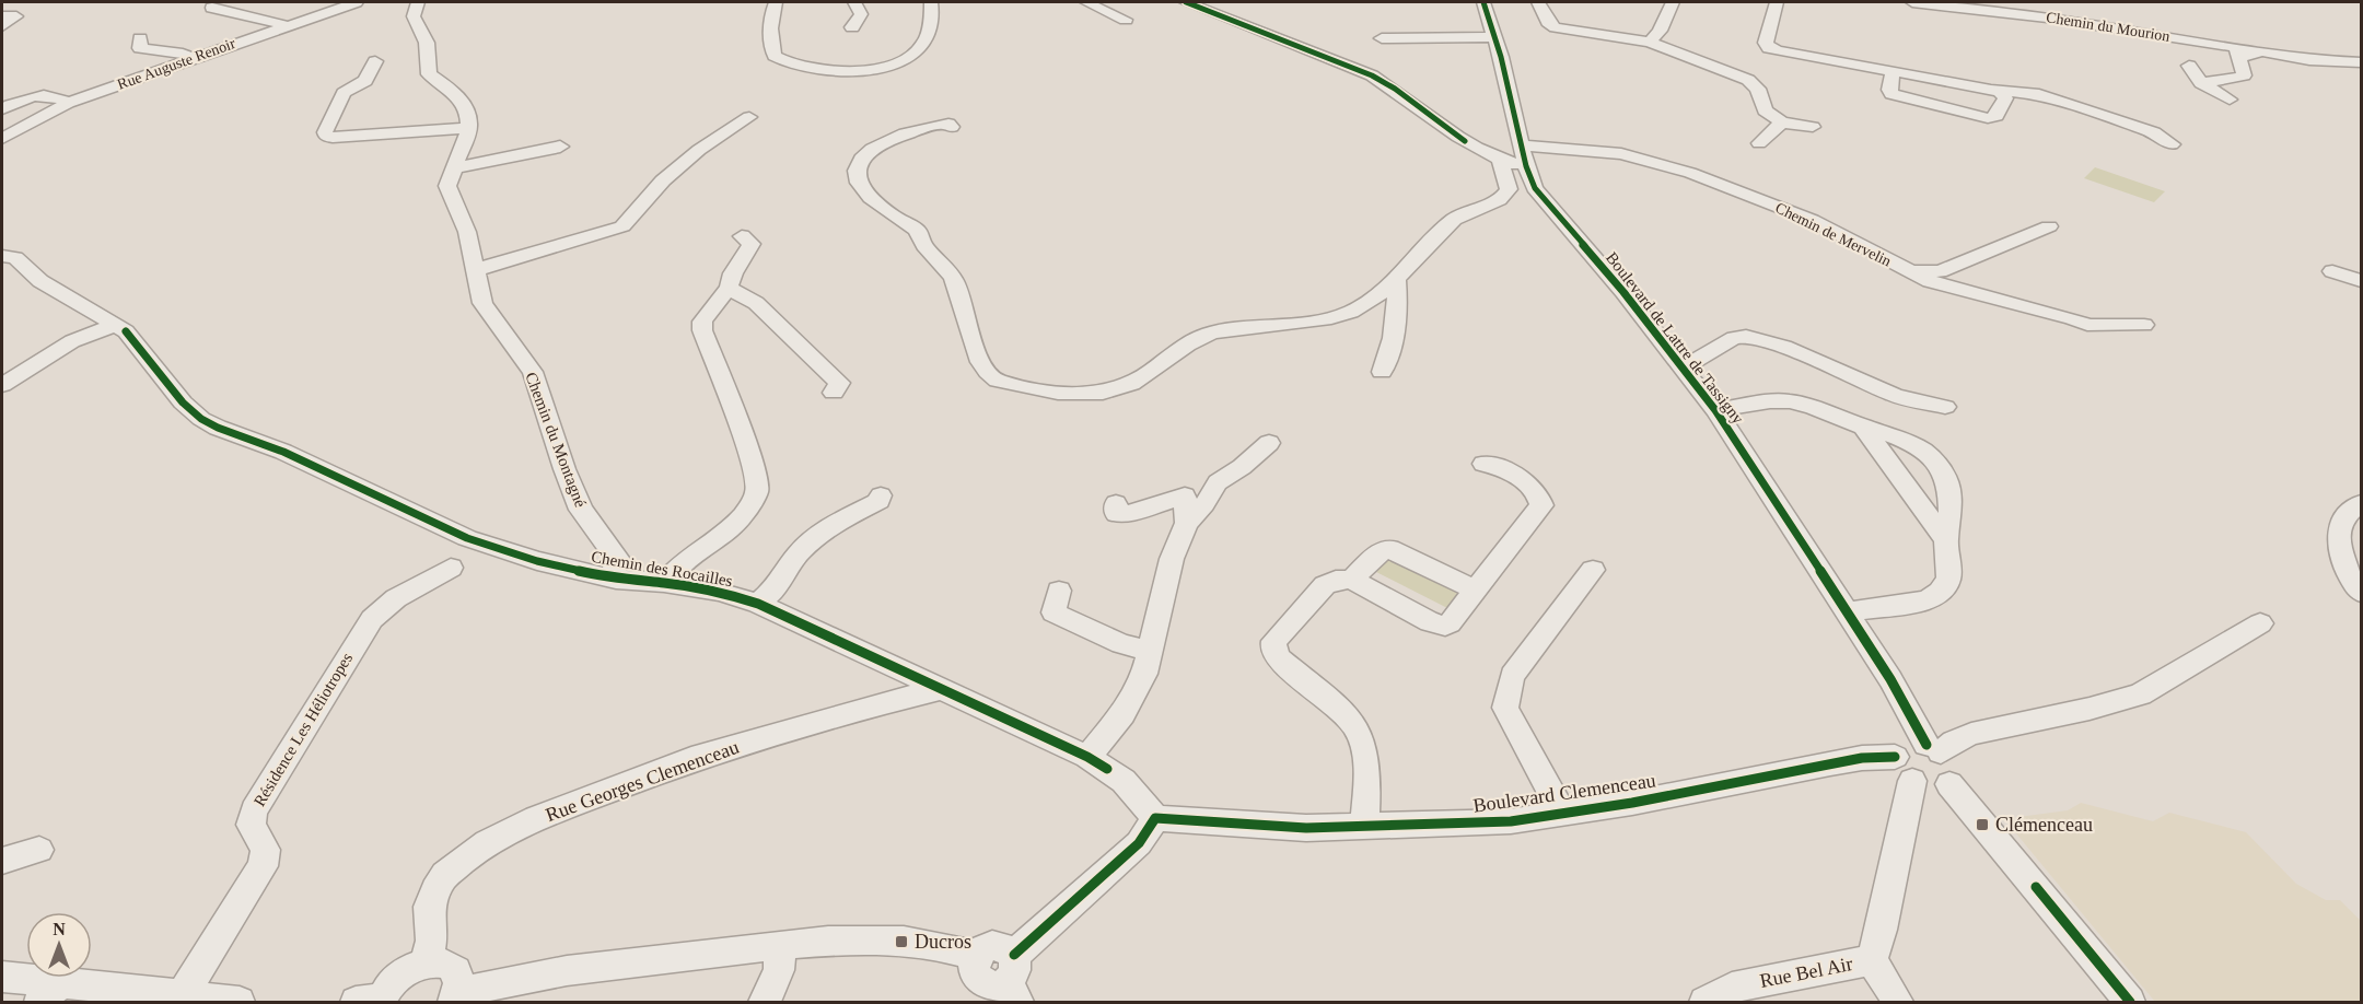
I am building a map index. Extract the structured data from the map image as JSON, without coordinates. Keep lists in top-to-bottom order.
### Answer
{
  "streets": {
    "street": [
      "Chemin du Mourion",
      "Rue Auguste Renoir",
      "Chemin de Mervelin",
      "Boulevard de Lattre de Tassigny",
      "Chemin du Montagné",
      "Chemin des Rocailles",
      "Résidence Les Héliotropes",
      "Rue Georges Clemenceau",
      "Boulevard Clemenceau",
      "Rue Bel Air"
    ]
  },
  "crossings": [
    ["Chemin de Mervelin", "Boulevard de Lattre de Tassigny"],
    ["Chemin du Montagné", "Chemin des Rocailles"],
    ["Chemin des Rocailles", "Rue Georges Clemenceau"],
    ["Chemin des Rocailles", "Boulevard Clemenceau"]
  ],
  "places": {
    "transit": ["Clémenceau", "Ducros"]
  },
  "north": "top"
}
